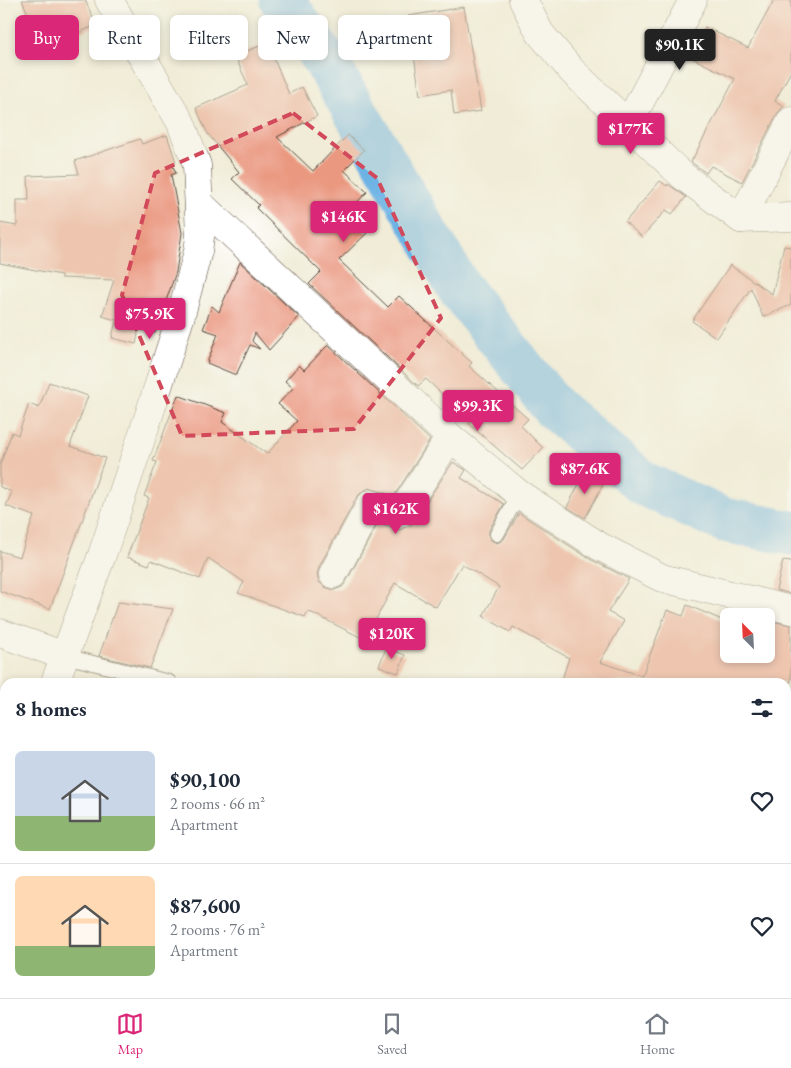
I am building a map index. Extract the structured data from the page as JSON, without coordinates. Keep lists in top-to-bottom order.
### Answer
{
  "north": "top left",
  "page": {
    "chip": [
      "Buy",
      "Rent",
      "Filters",
      "New",
      "Apartment"
    ],
    "price": [
      "$90.1K",
      "$177K",
      "$146K",
      "$75.9K",
      "$99.3K",
      "$87.6K",
      "$162K",
      "$120K"
    ],
    "heading": "8 homes",
    "list": [
      {
        "name": "$90,100",
        "note": "2 rooms · 66 m² · Apartment"
      },
      {
        "name": "$87,600",
        "note": "2 rooms · 76 m² · Apartment"
      }
    ],
    "tabs": ["Map", "Saved", "Home"]
  }
}
